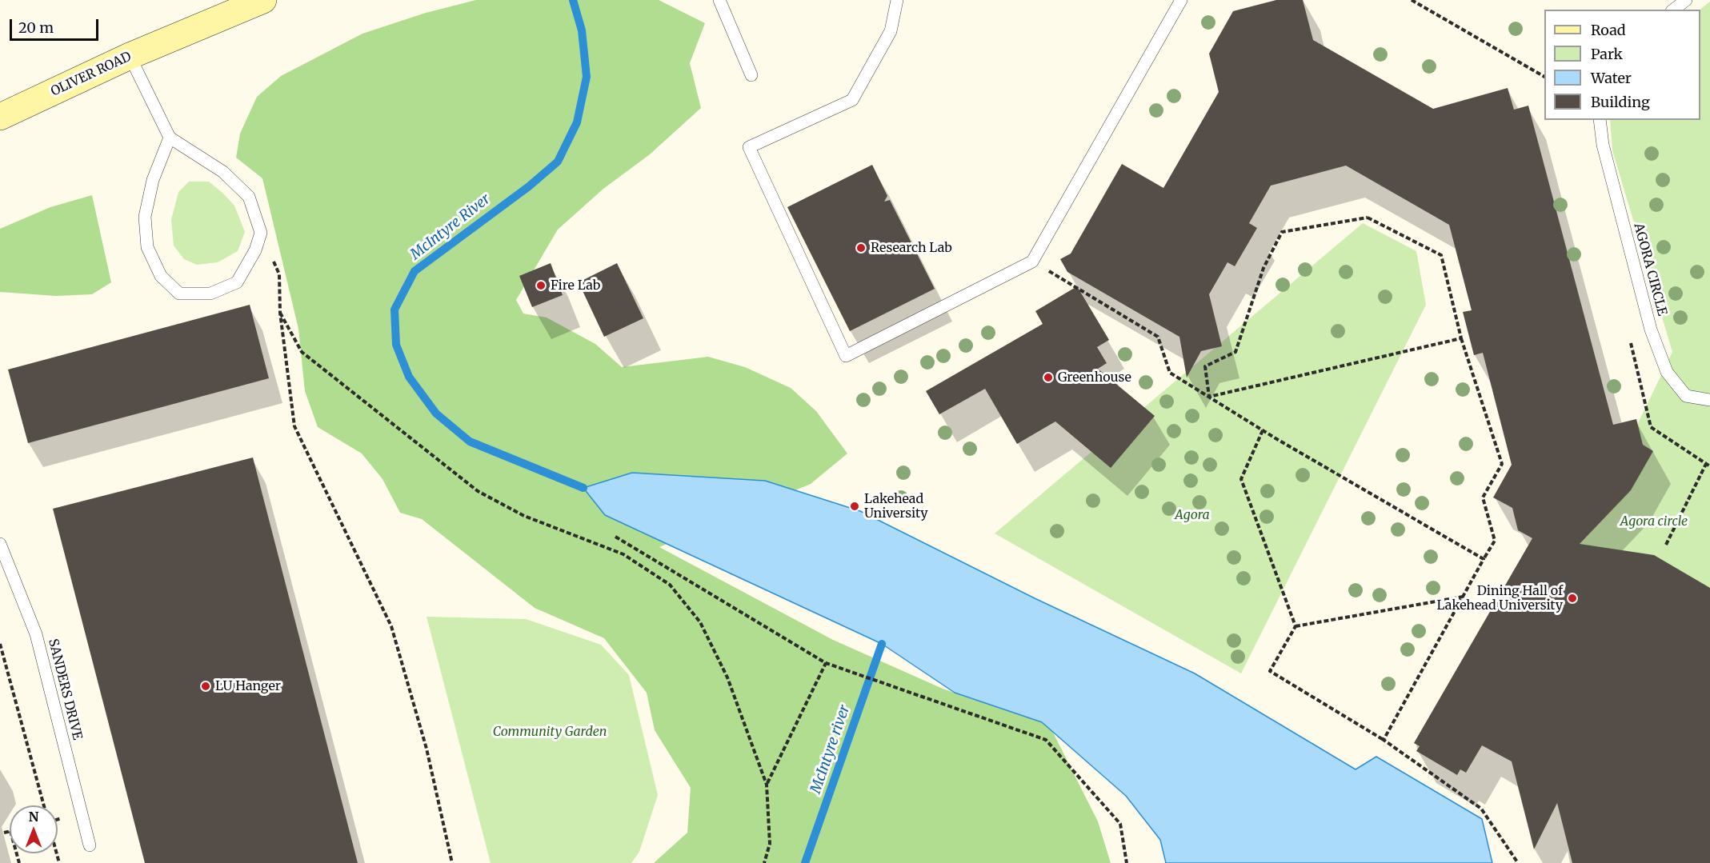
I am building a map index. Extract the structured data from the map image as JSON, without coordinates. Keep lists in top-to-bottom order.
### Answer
{
  "streets": {
    "main road": ["OLIVER ROAD"],
    "lane": ["AGORA CIRCLE", "SANDERS DRIVE"]
  },
  "water": ["McIntyre River", "McIntyre river"],
  "parks": ["Agora", "Agora circle", "Community Garden"],
  "places": [
    "Research Lab",
    "Fire Lab",
    "Greenhouse",
    "Lakehead University",
    "Dining Hall of Lakehead University",
    "LU Hanger"
  ],
  "legend": [
    "Road",
    "Park",
    "Water",
    "Building"
  ],
  "scale_bar": "20 m",
  "north": "top"
}
